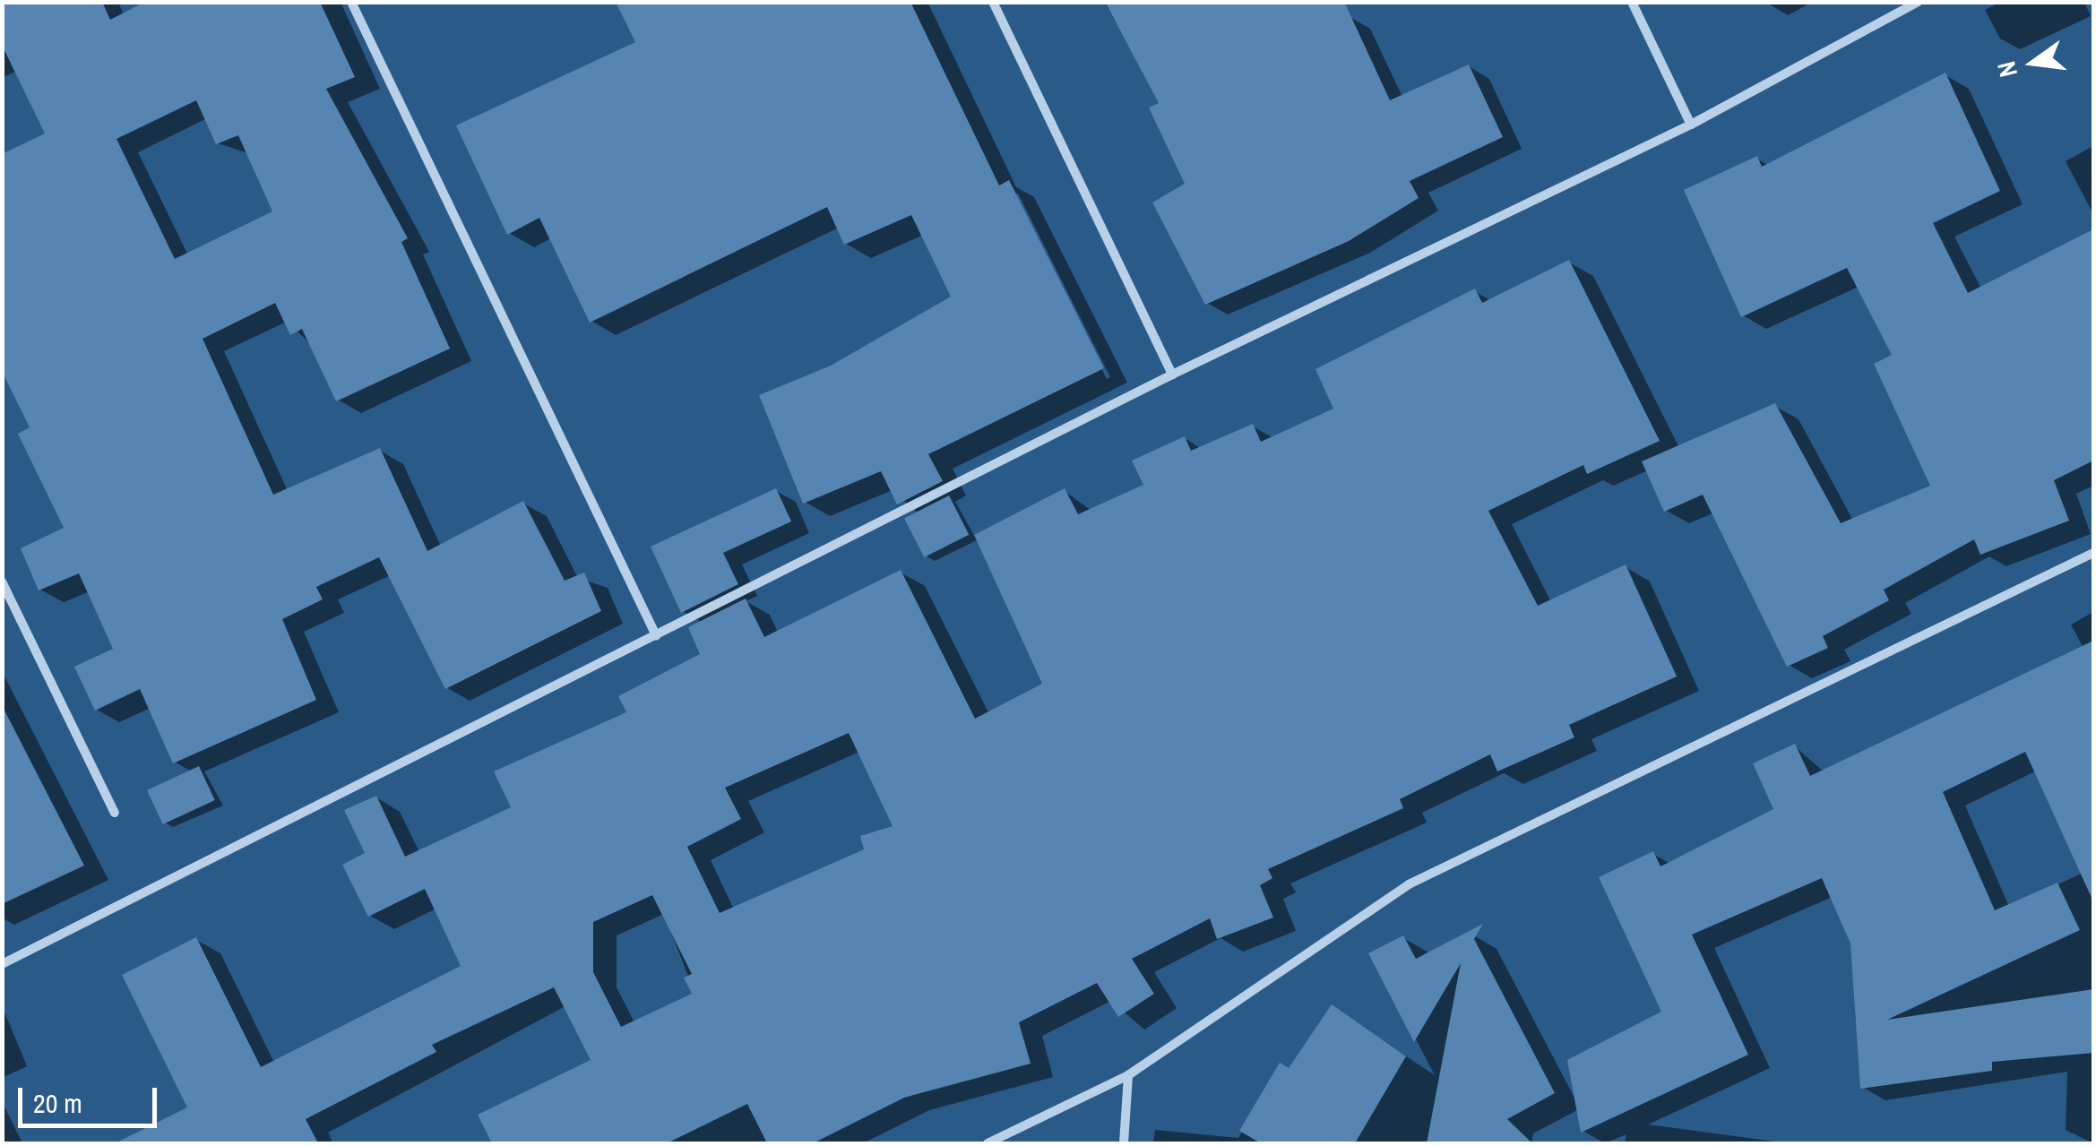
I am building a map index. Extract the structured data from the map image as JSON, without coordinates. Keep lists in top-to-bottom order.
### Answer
{
  "scale_bar": "20 m",
  "north": "left"
}
